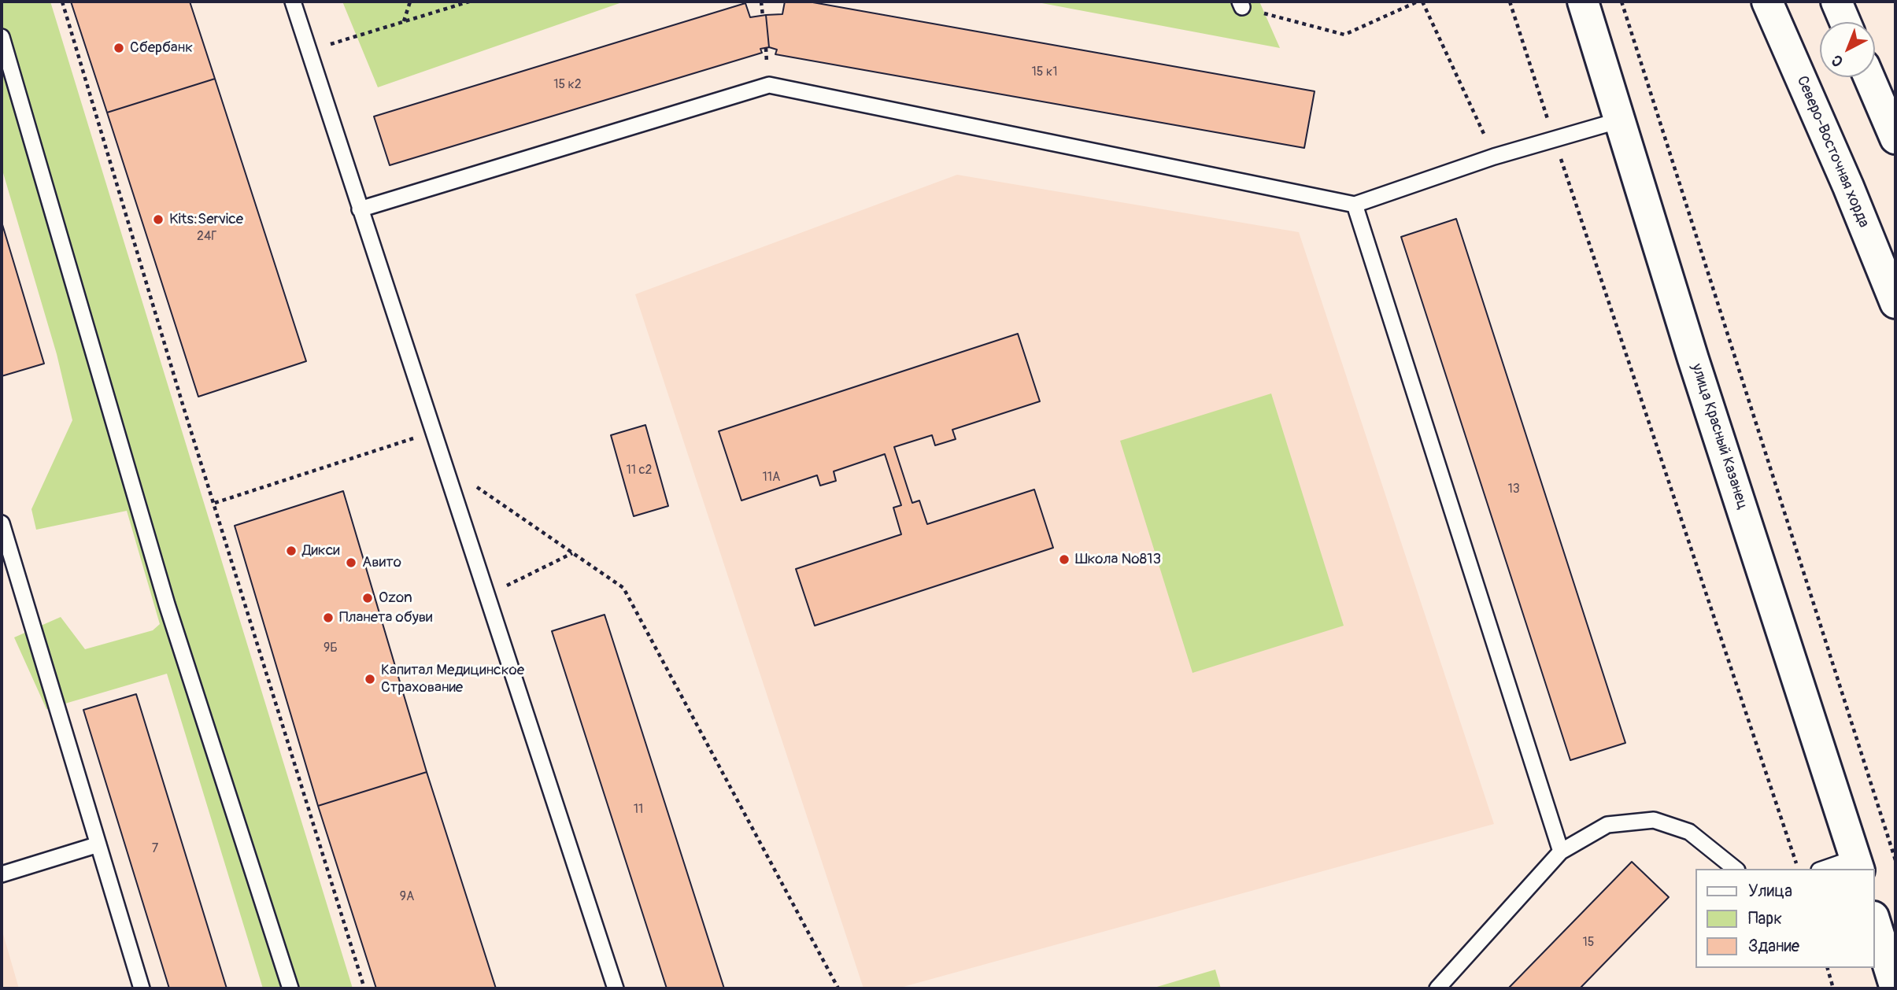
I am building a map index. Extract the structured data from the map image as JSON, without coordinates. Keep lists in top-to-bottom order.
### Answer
{
  "streets": {
    "street": ["Северо-Восточная хорда", "улица Красный Казанец"]
  },
  "places": [
    "Сбербанк",
    "Kits:Service",
    "Дикси",
    "Школа №813",
    "Авито",
    "Ozon",
    "Планета обуви",
    "Капитал Медицинское Страхование"
  ],
  "house_numbers": [
    "15 к1",
    "15 к2",
    "24Г",
    "11 с2",
    "11А",
    "13",
    "9Б",
    "11",
    "7",
    "9А",
    "15"
  ],
  "legend": ["Улица", "Парк", "Здание"],
  "north": "bottom left"
}
